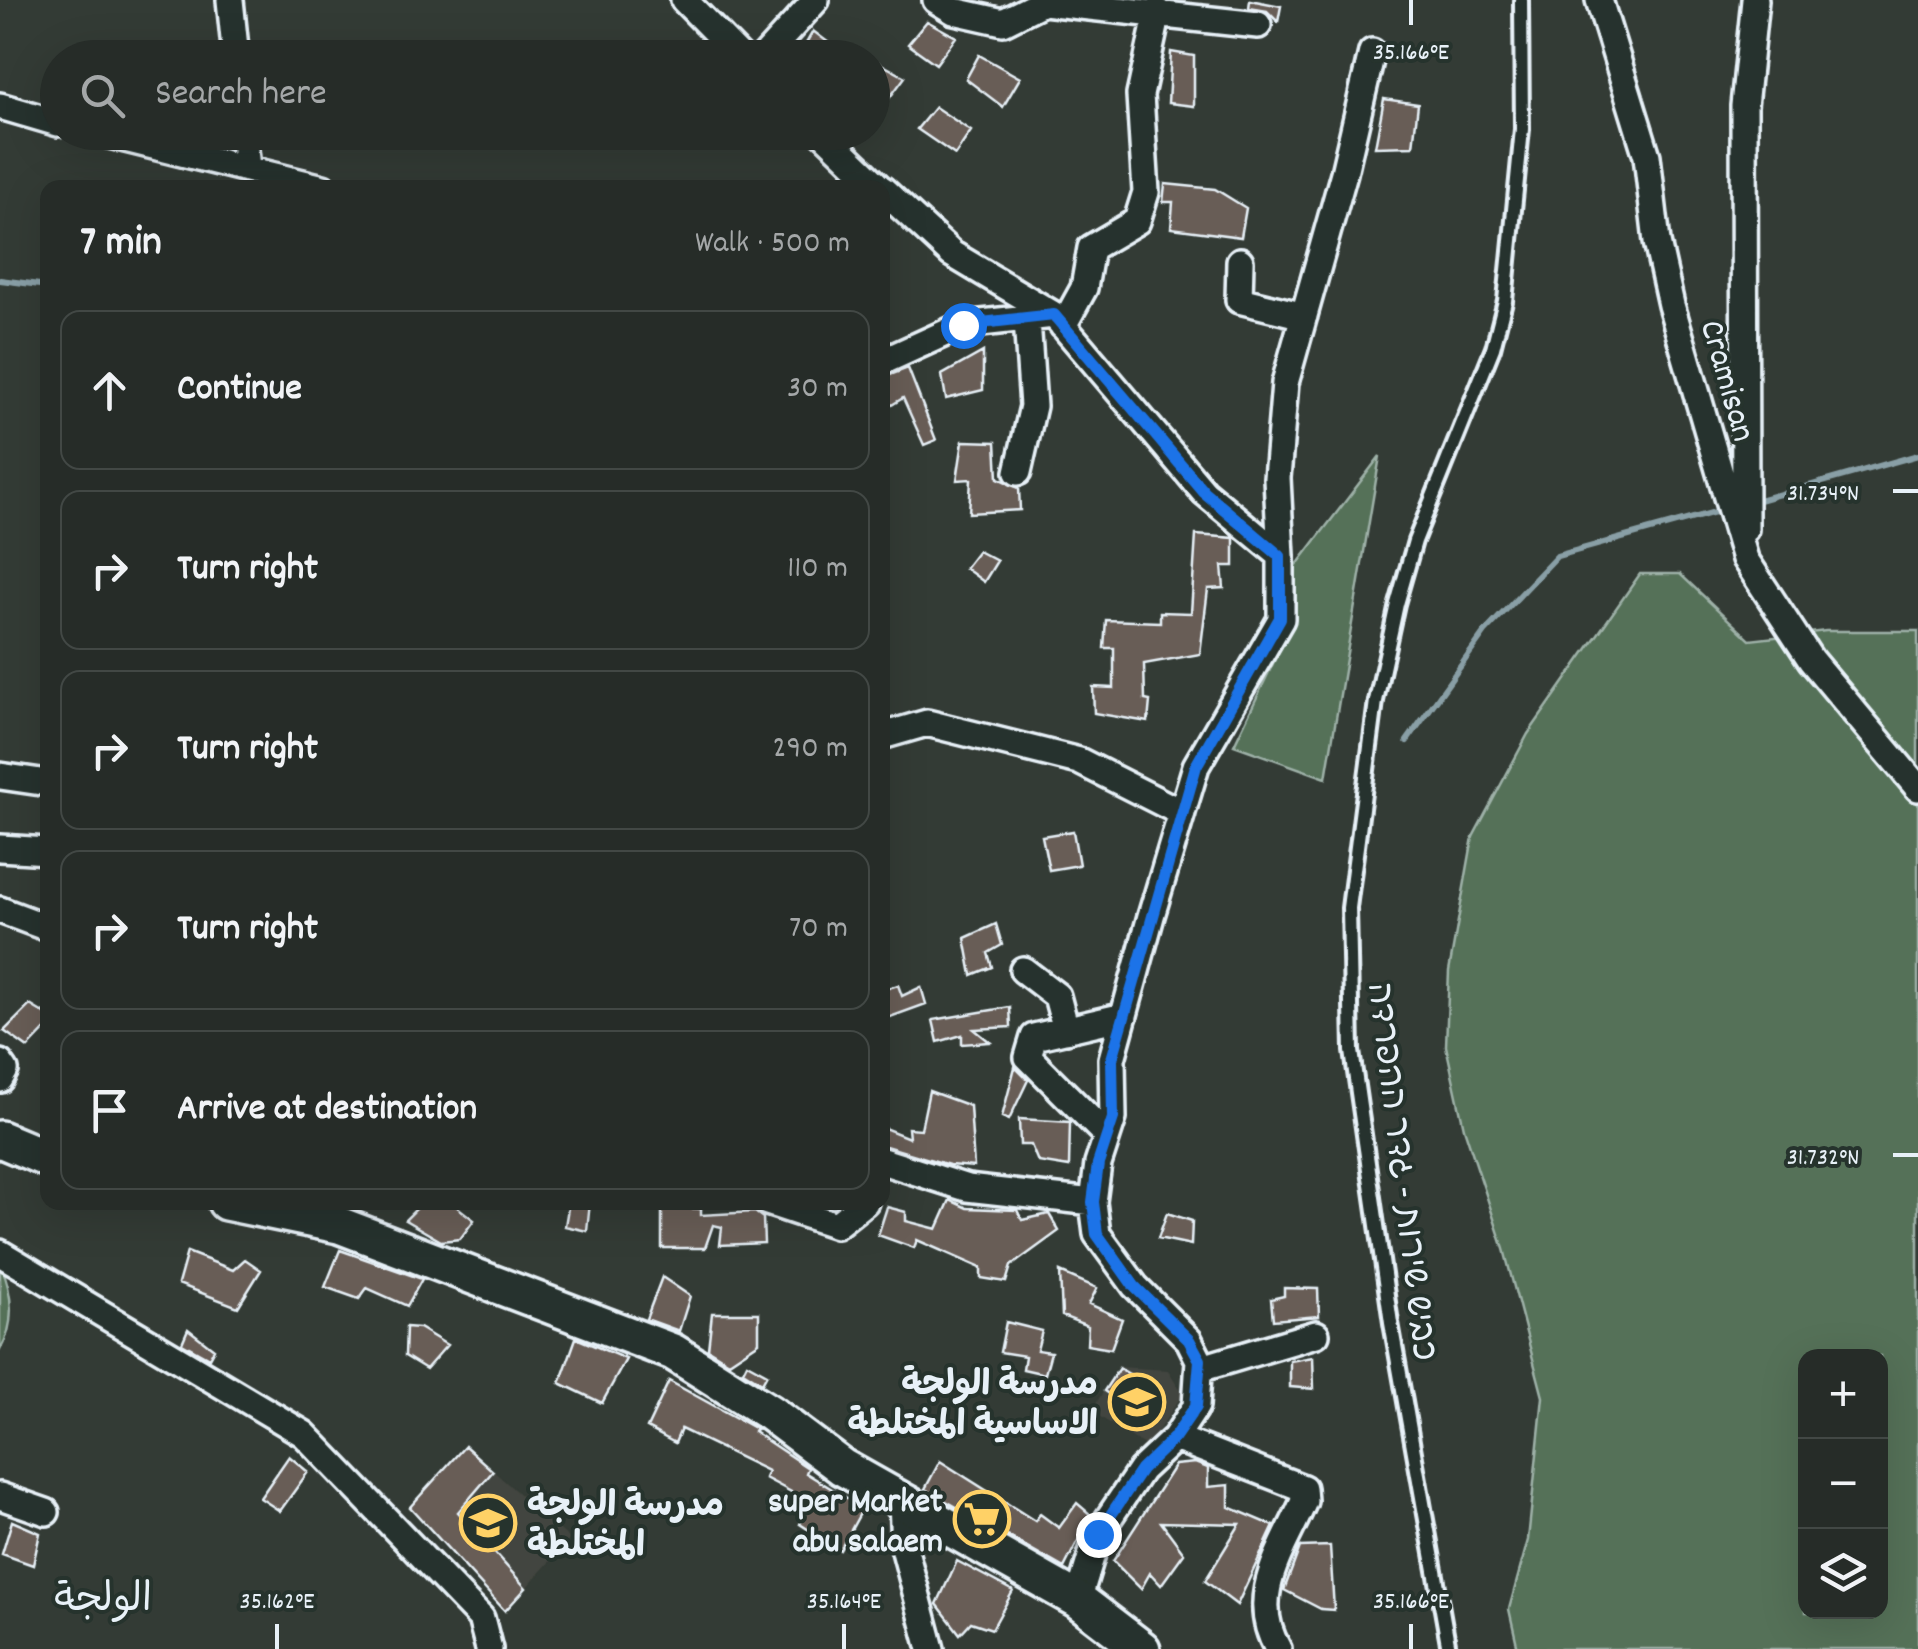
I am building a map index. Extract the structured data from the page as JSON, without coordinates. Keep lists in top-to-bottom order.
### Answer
{
  "streets": {
    "street": ["Cramisan"],
    "lane": ["כביש שירות - גדר ההפרדה"]
  },
  "districts": ["الولجة"],
  "places": {
    "school or university": ["مدرسة الولجة الاساسية المختلطة", "مدرسة الولجة المختلطة"],
    "supermarket": ["super Market abu salaem"]
  },
  "page": {
    "search": "Search here",
    "heading": ["7 min", "Walk · 500 m"],
    "list": [
      ["Continue", "30 m"],
      ["Turn right", "110 m"],
      ["Turn right", "290 m"],
      ["Turn right", "70 m"],
      "Arrive at destination"
    ],
    "map_buttons": ["+", "−"]
  },
  "coordinates": [
    "35.166°E",
    "31.734°N",
    "31.732°N",
    "35.162°E",
    "35.164°E"
  ]
}
